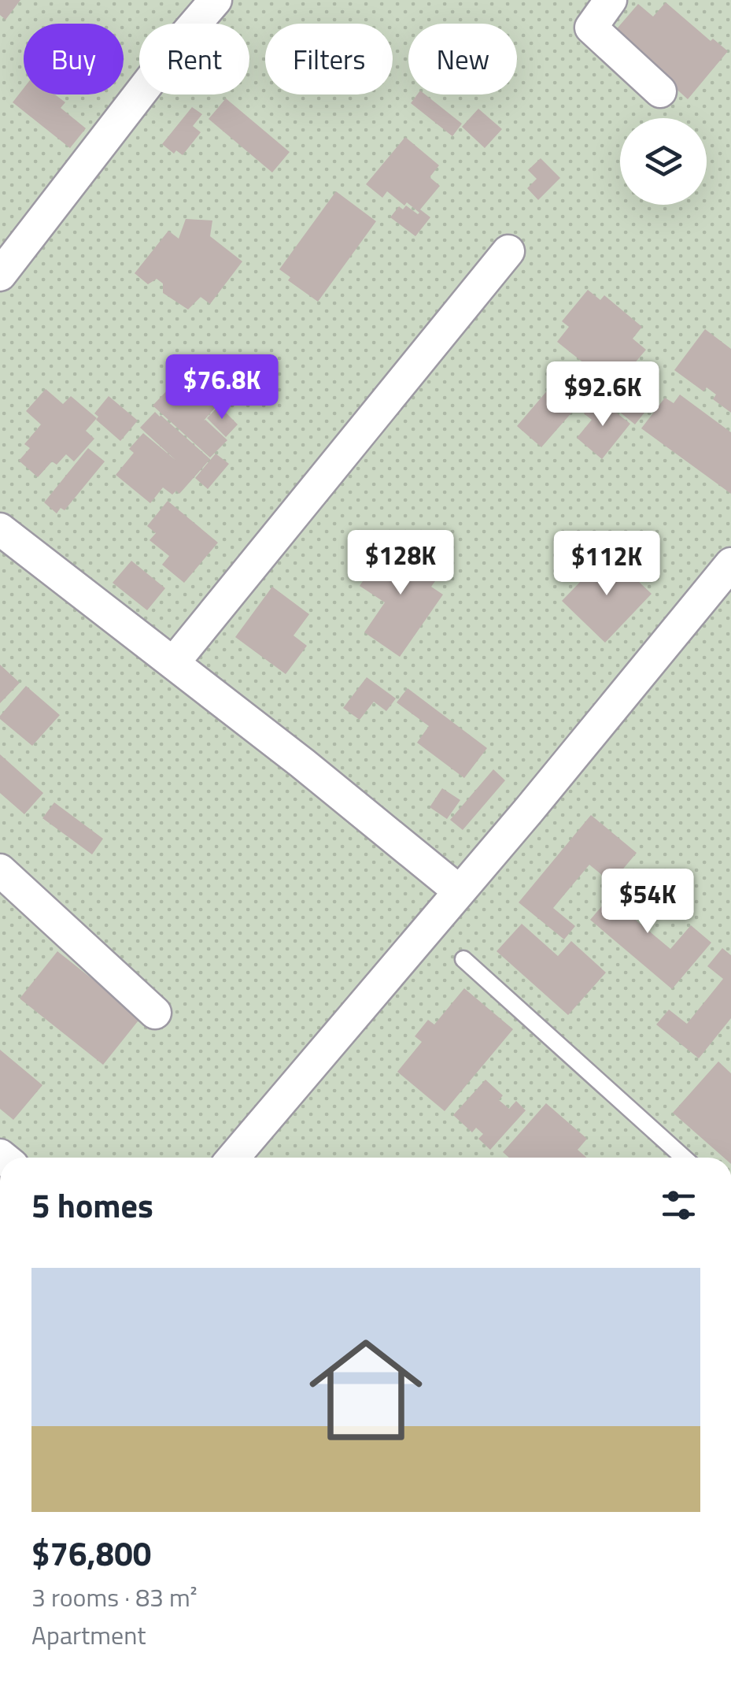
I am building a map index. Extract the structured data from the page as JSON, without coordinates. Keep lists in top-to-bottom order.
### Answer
{
  "page": {
    "chip": [
      "Buy",
      "Rent",
      "Filters",
      "New"
    ],
    "price": [
      "$76.8K",
      "$92.6K",
      "$128K",
      "$112K",
      "$54K"
    ],
    "heading": "5 homes",
    "list": [
      {
        "name": "$76,800",
        "note": "3 rooms · 83 m² · Apartment"
      }
    ]
  }
}
